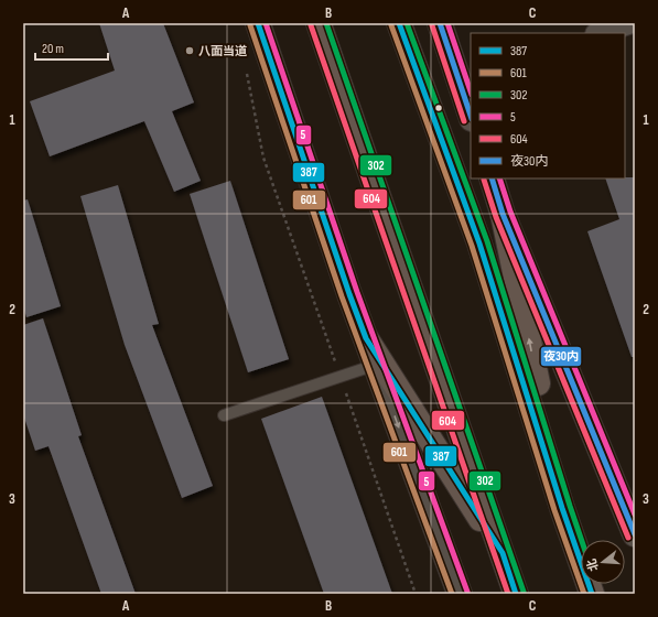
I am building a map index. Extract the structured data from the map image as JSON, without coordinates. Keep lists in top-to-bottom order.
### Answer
{
  "places": ["八面当道"],
  "lines": [
    "transit line 387",
    "transit line 302",
    "transit line 5",
    "transit line 夜30内",
    "transit line 601",
    "transit line 604"
  ],
  "legend": [
    "387",
    "601",
    "302",
    "5",
    "604",
    "夜30内"
  ],
  "scale_bar": "20 m",
  "north": "left",
  "grid": {
    "columns": ["A", "B", "C"],
    "rows": ["1", "2", "3"]
  }
}
